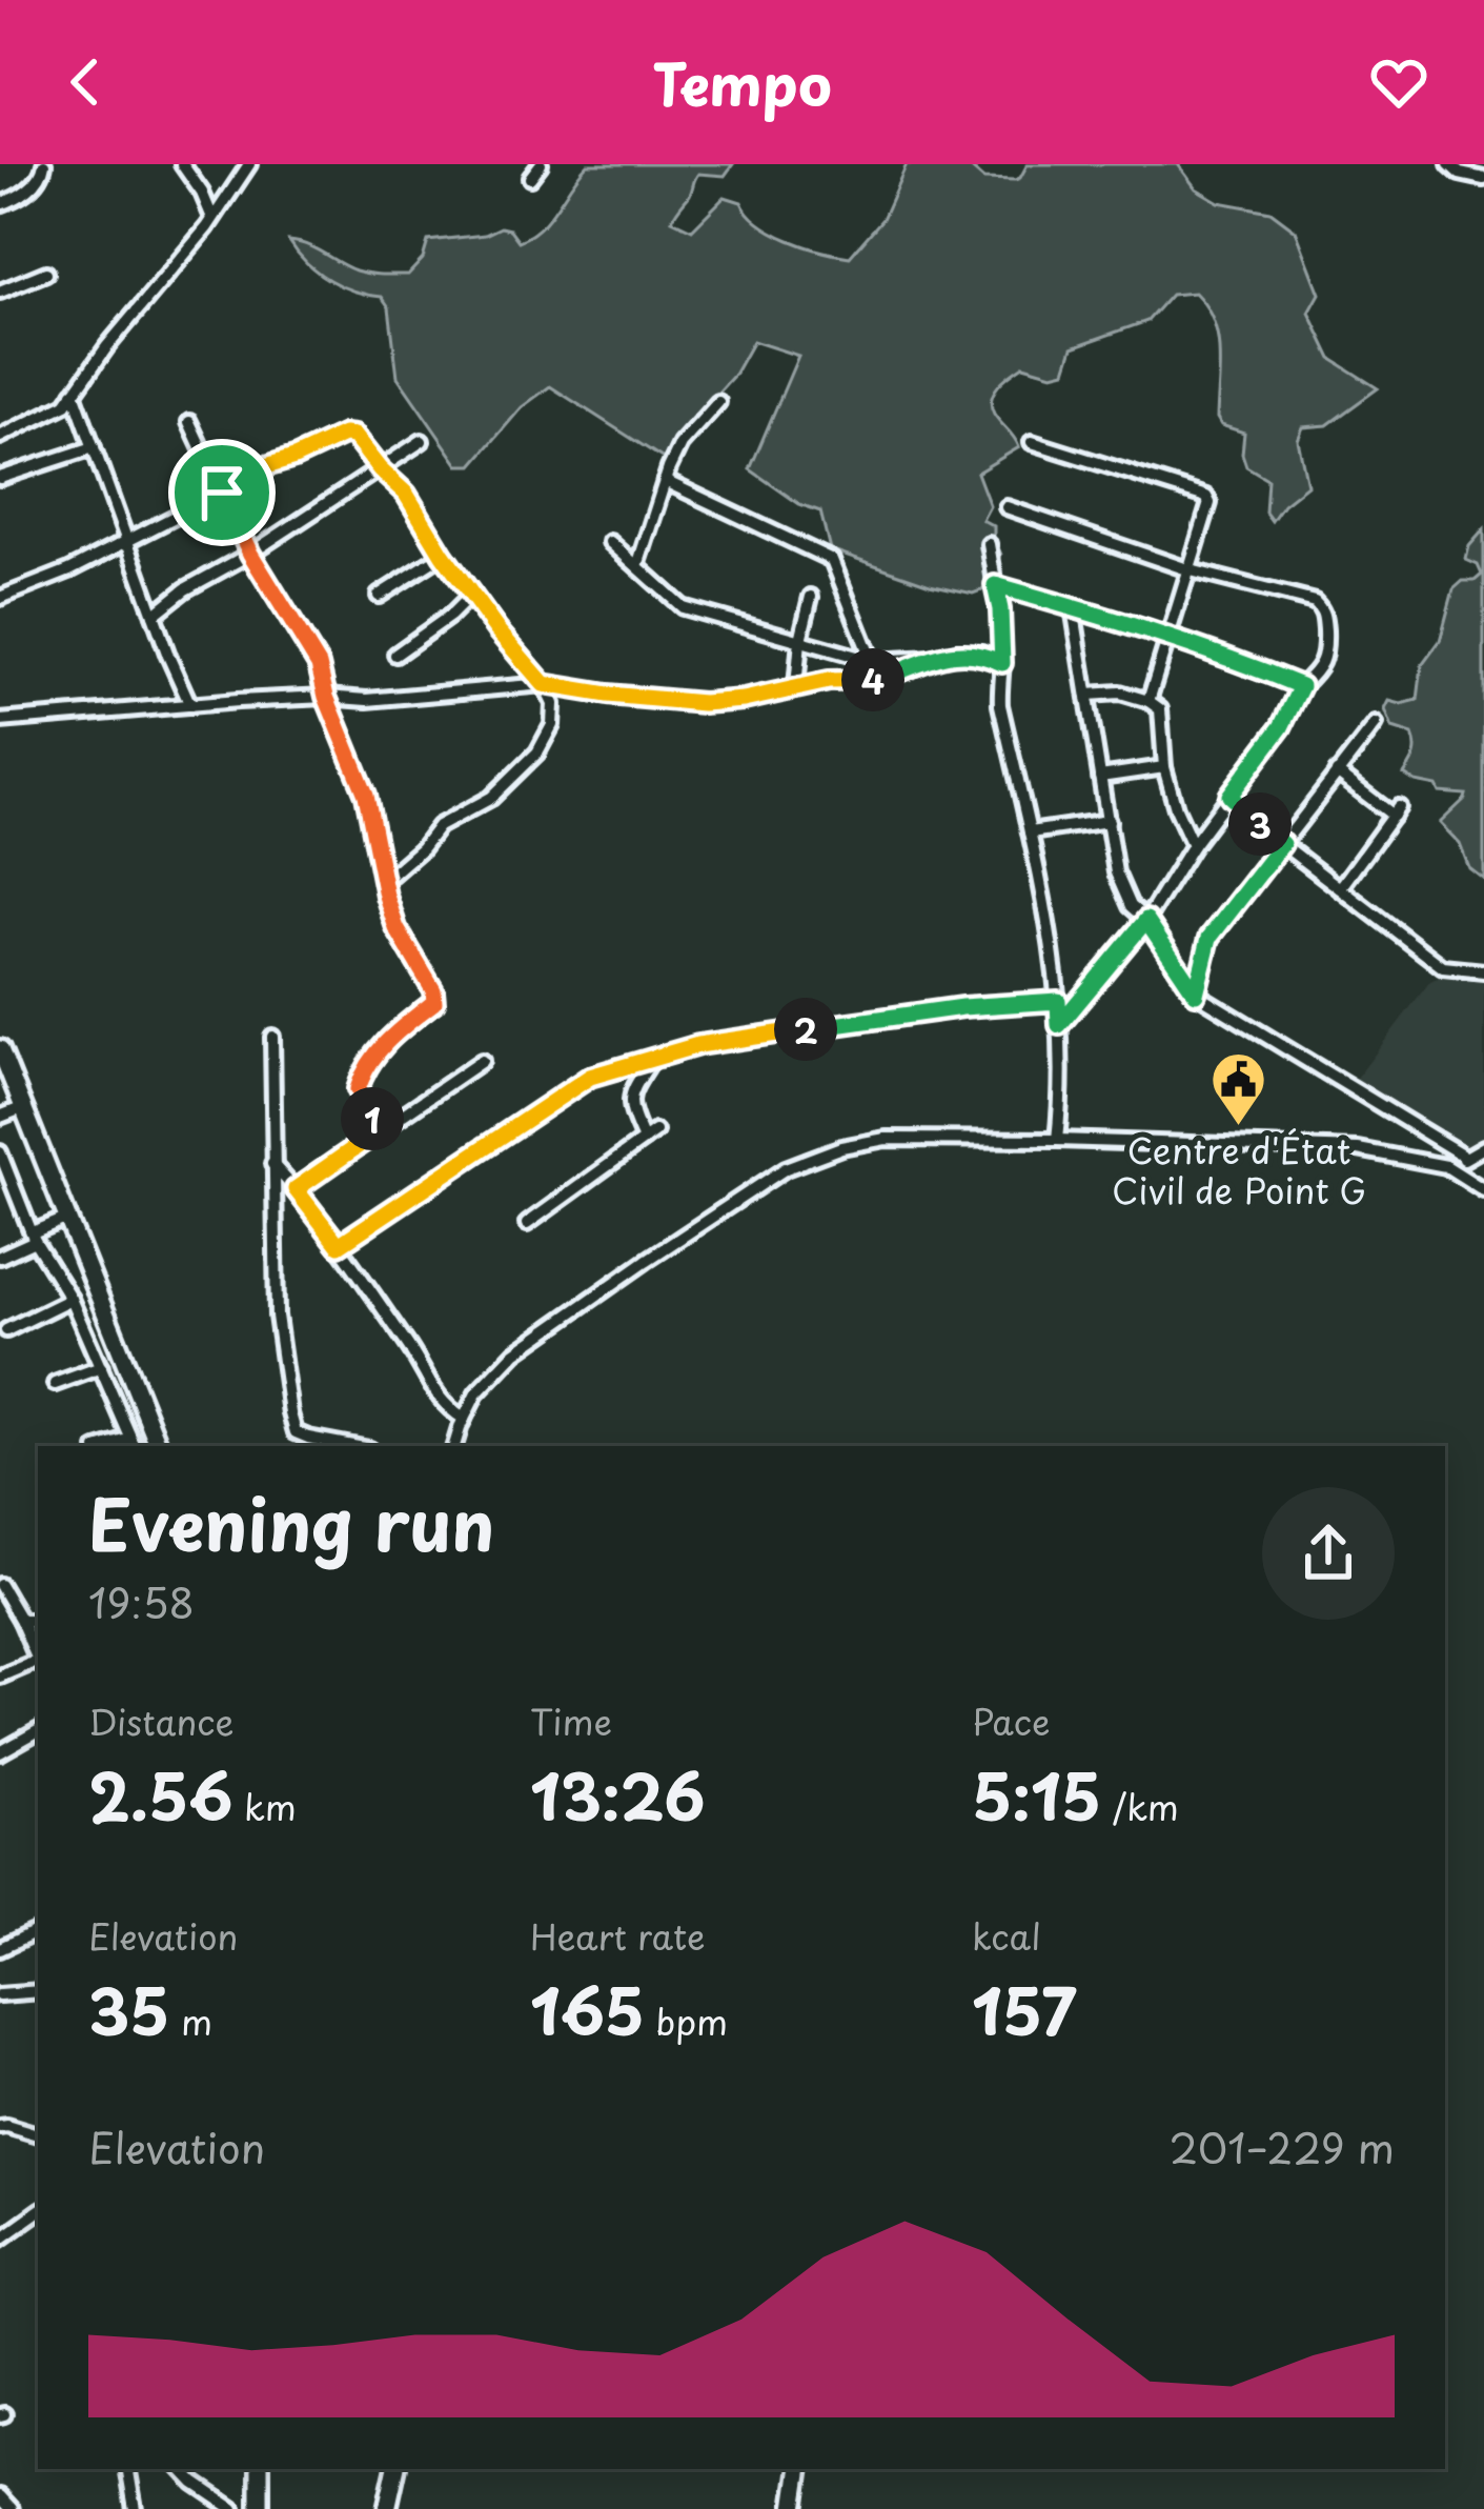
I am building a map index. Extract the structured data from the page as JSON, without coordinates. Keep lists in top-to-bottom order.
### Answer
{
  "places": {
    "public building": ["Centre d'État Civil de Point G"]
  },
  "page": {
    "header": "Tempo",
    "pins": [
      "4",
      "3",
      "2",
      "1"
    ],
    "heading": ["Evening run", "19:58"],
    "stats": [
      ["Distance", "2.56 km"],
      ["Time", "13:26"],
      ["Pace", "5:15 /km"],
      ["Elevation", "35 m"],
      ["Heart rate", "165 bpm"],
      ["kcal", "157"]
    ],
    "chart": ["Elevation", "201–229 m"]
  }
}
